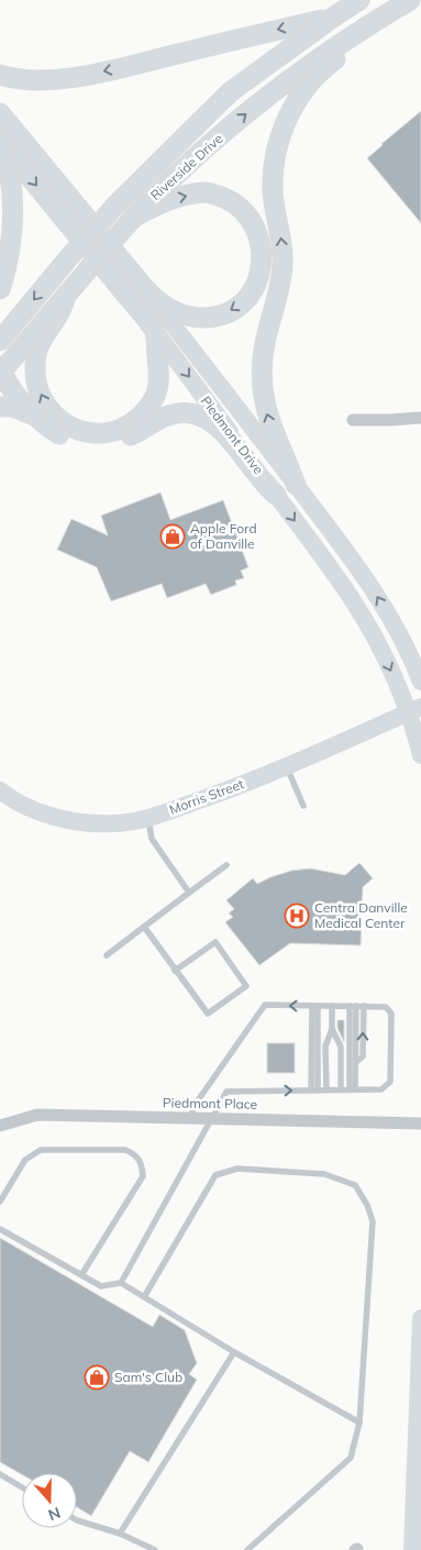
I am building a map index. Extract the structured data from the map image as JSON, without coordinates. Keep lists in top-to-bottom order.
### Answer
{
  "streets": {
    "main road": ["Riverside Drive", "Piedmont Drive", "Morris Street"],
    "street": ["Piedmont Place"]
  },
  "crossings": [
    ["Piedmont Drive", "Morris Street"]
  ],
  "places": {
    "shop": ["Apple Ford of Danville", "Sam's Club"],
    "hospital": ["Centra Danville Medical Center"]
  },
  "north": "bottom"
}
